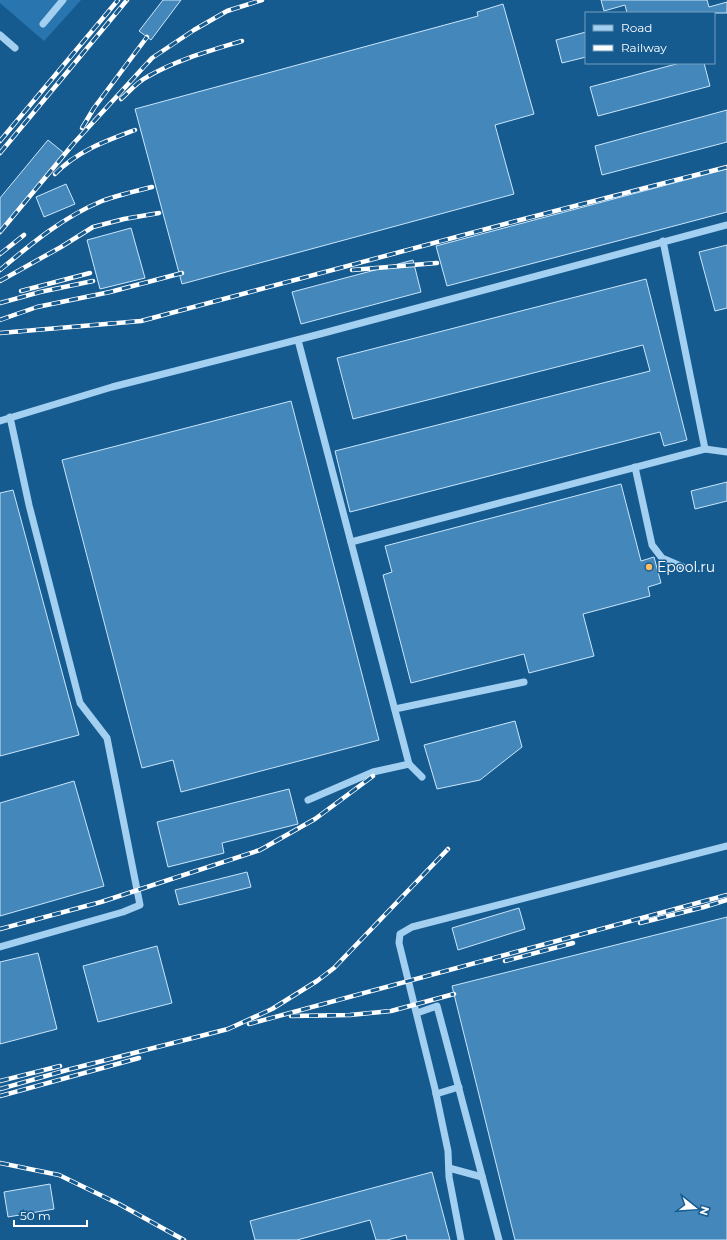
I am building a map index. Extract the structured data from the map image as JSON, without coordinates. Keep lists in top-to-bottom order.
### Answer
{
  "places": ["Epool.ru"],
  "legend": ["Road", "Railway"],
  "scale_bar": "50 m",
  "north": "right"
}
